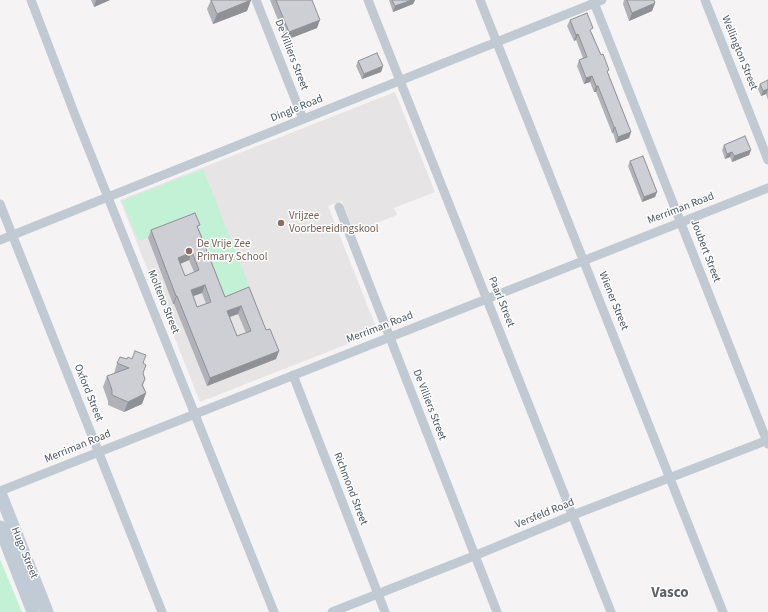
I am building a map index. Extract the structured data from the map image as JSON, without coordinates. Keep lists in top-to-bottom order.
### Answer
{
  "streets": {
    "street": [
      "Wellington Street",
      "De Villiers Street",
      "Dingle Road",
      "Merriman Road",
      "Joubert Street",
      "Wiener Street",
      "Molteno Street",
      "Paarl Street",
      "Oxford Street",
      "Richmond Street",
      "Versfeld Road",
      "Hugo Street"
    ]
  },
  "crossings": [
    ["De Villiers Street", "Dingle Road"],
    ["De Villiers Street", "Merriman Road"],
    ["De Villiers Street", "Versfeld Road"],
    ["Dingle Road", "Joubert Street"],
    ["Dingle Road", "Wiener Street"],
    ["Dingle Road", "Molteno Street"],
    ["Dingle Road", "Paarl Street"],
    ["Dingle Road", "Oxford Street"],
    ["Merriman Road", "Joubert Street"],
    ["Merriman Road", "Wiener Street"],
    ["Merriman Road", "Molteno Street"],
    ["Merriman Road", "Paarl Street"],
    ["Merriman Road", "Oxford Street"],
    ["Merriman Road", "Richmond Street"],
    ["Merriman Road", "Hugo Street"],
    ["Joubert Street", "Versfeld Road"],
    ["Wiener Street", "Versfeld Road"],
    ["Paarl Street", "Versfeld Road"],
    ["Richmond Street", "Versfeld Road"]
  ],
  "districts": ["Vasco"],
  "places": ["Vrijzee Voorbereidingskool", "De Vrije Zee Primary School"]
}
